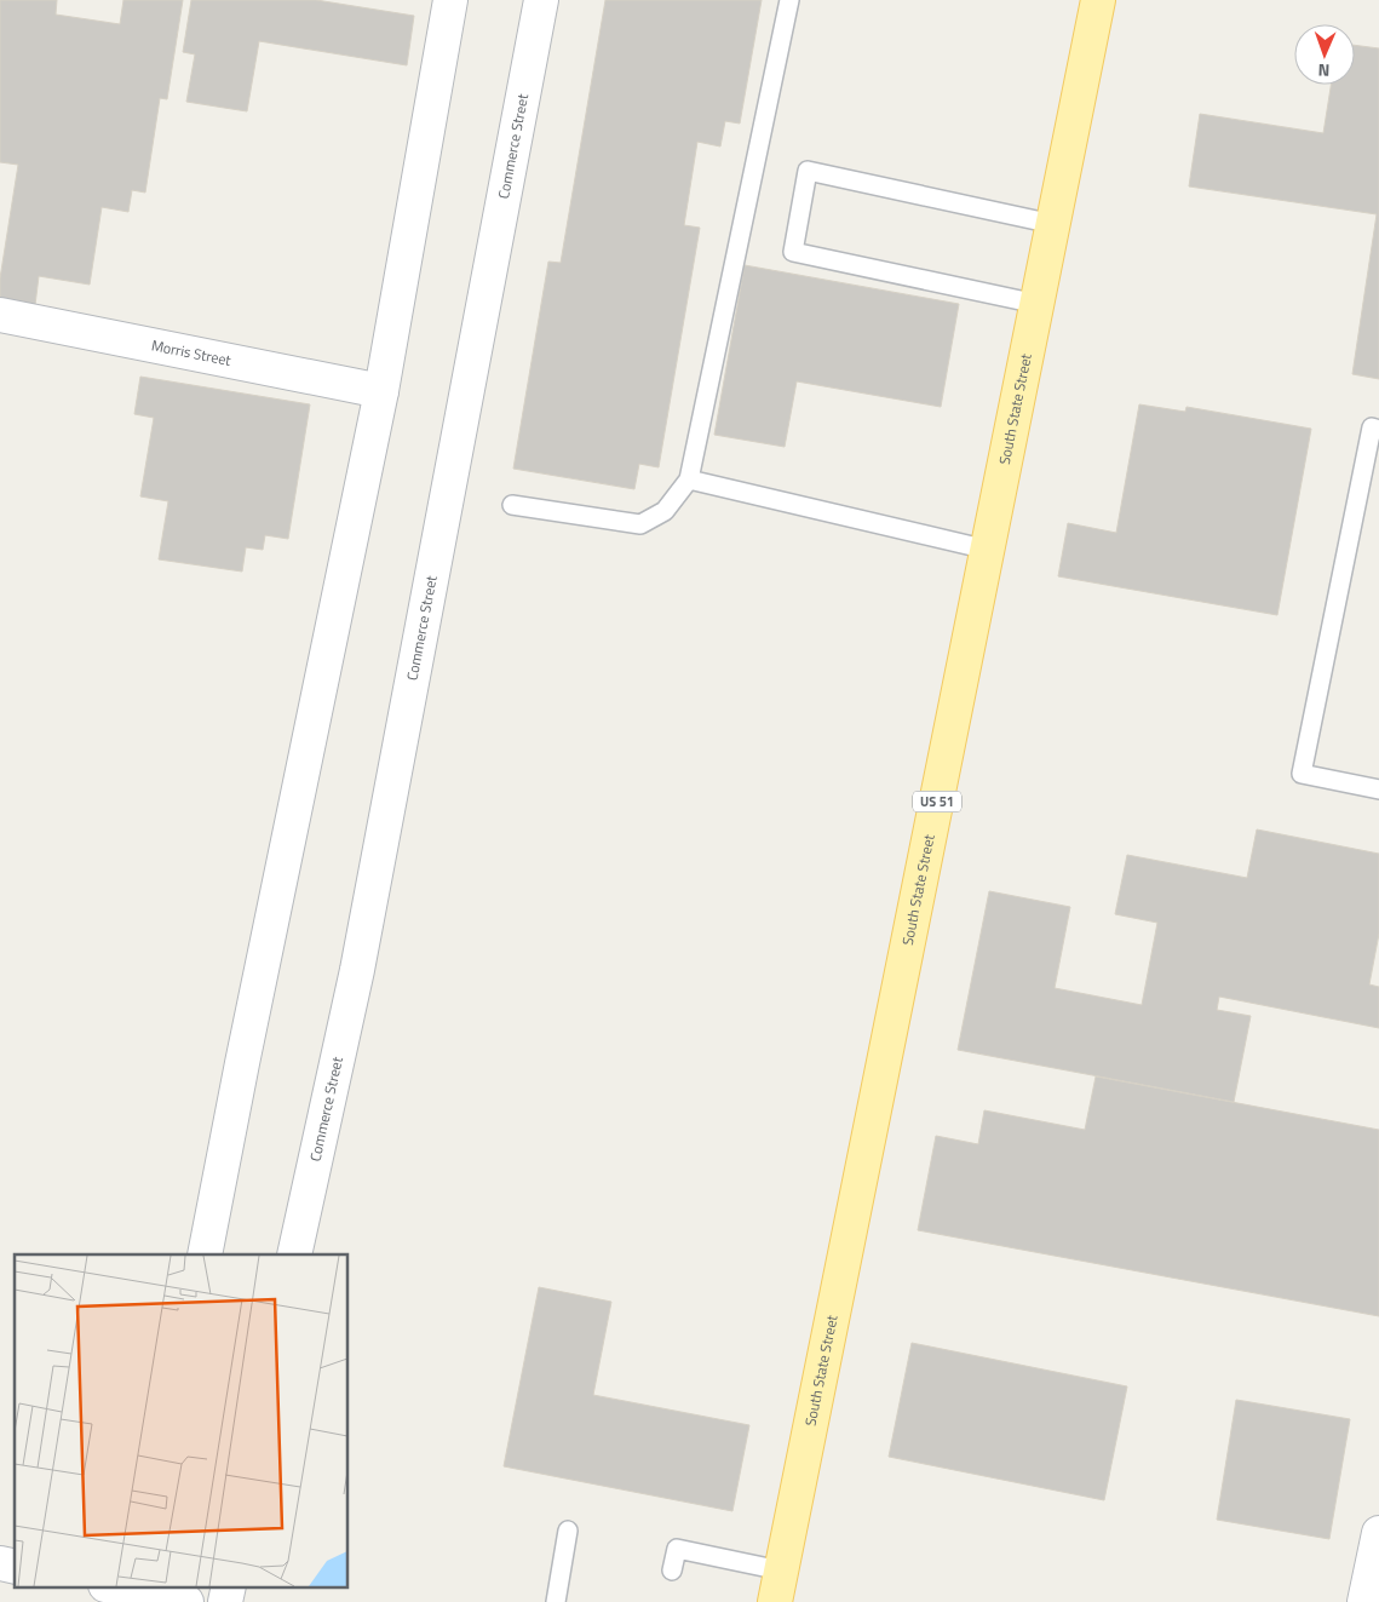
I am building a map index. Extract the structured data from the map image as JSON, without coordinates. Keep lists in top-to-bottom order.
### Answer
{
  "streets": {
    "main road": ["South State Street", "US 51"],
    "street": ["Commerce Street", "Morris Street"]
  },
  "north": "bottom"
}
